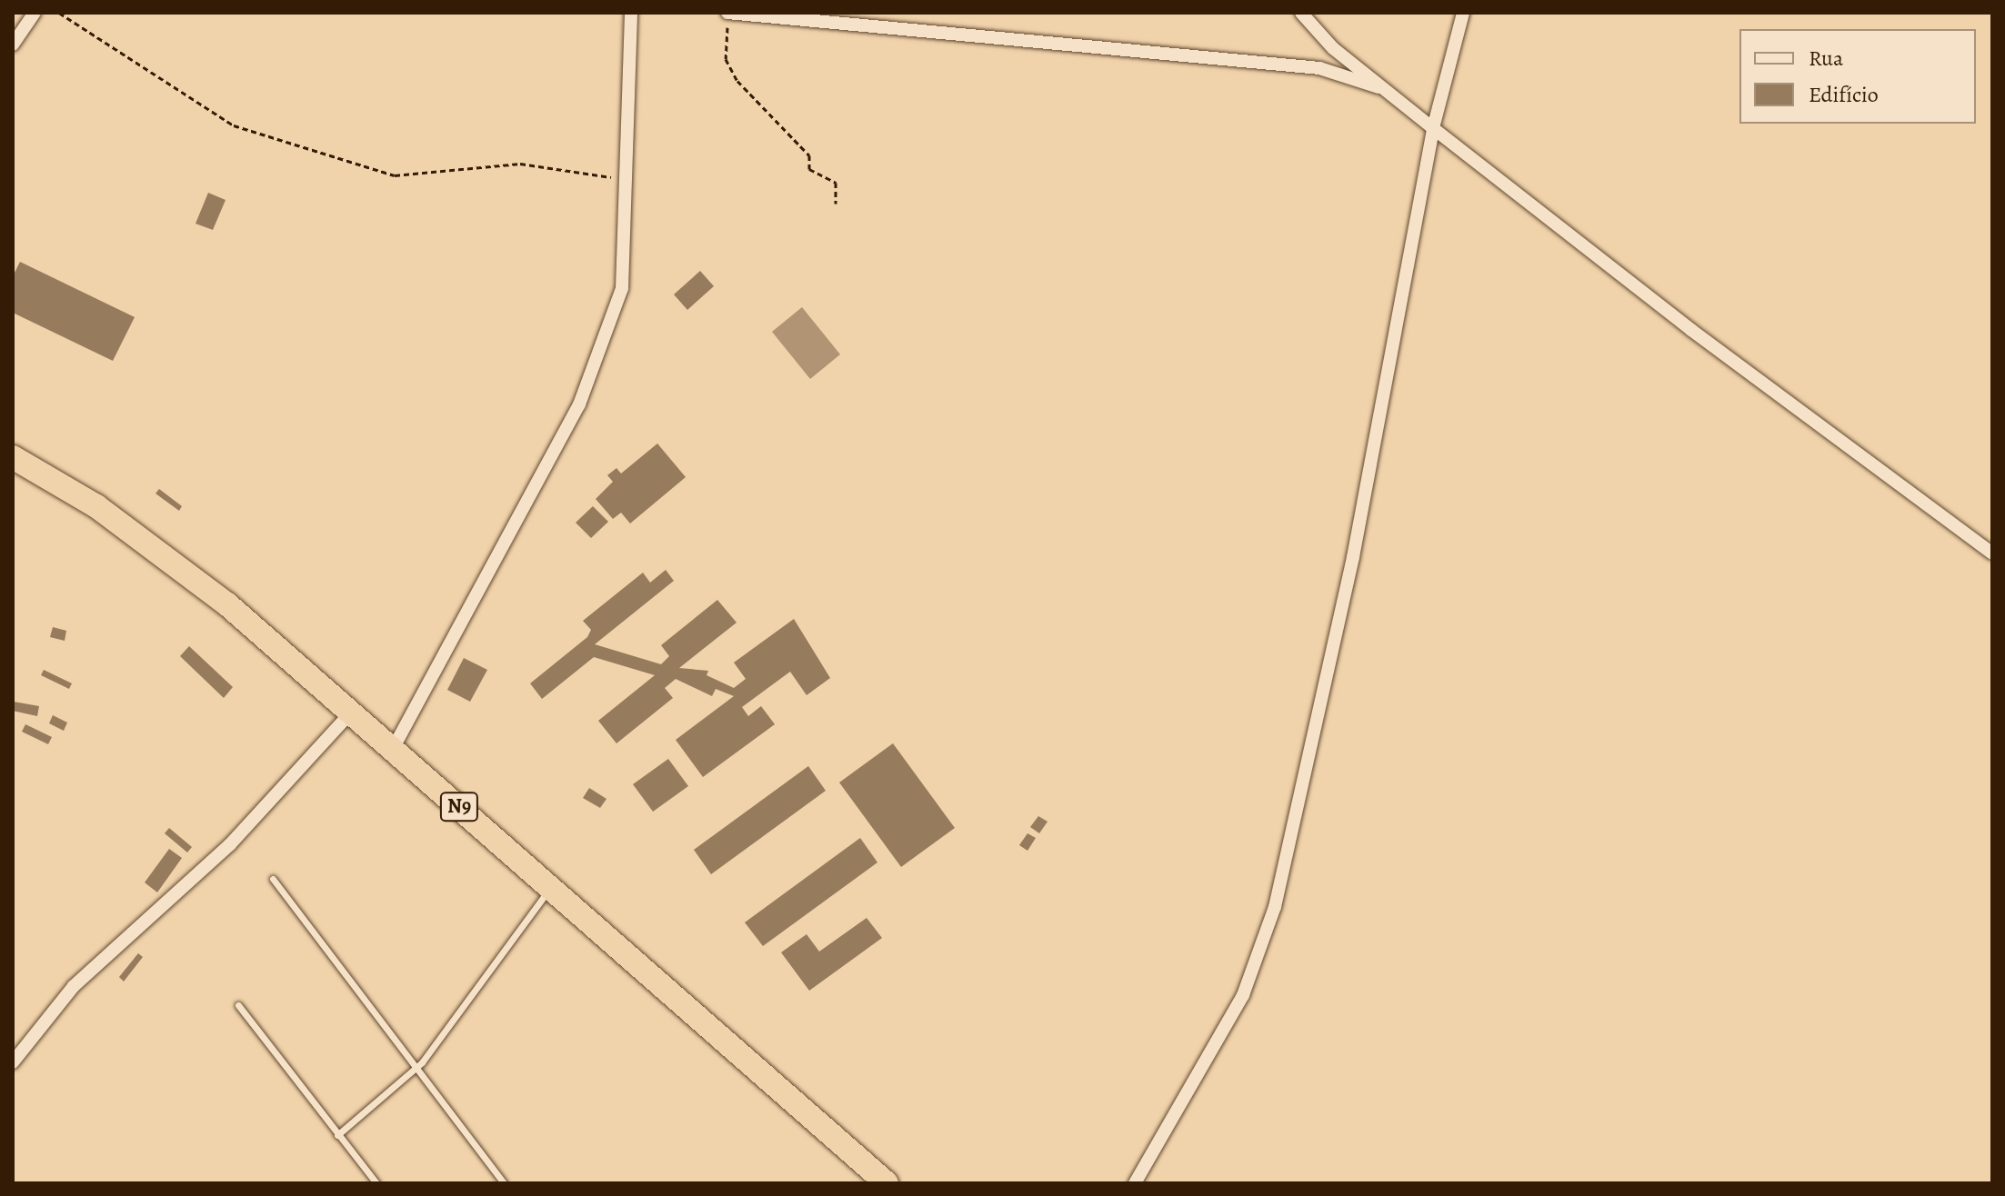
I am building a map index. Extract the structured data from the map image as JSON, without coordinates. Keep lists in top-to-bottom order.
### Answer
{
  "streets": {
    "highway": ["N9"]
  },
  "legend": ["Rua", "Edifício"]
}
